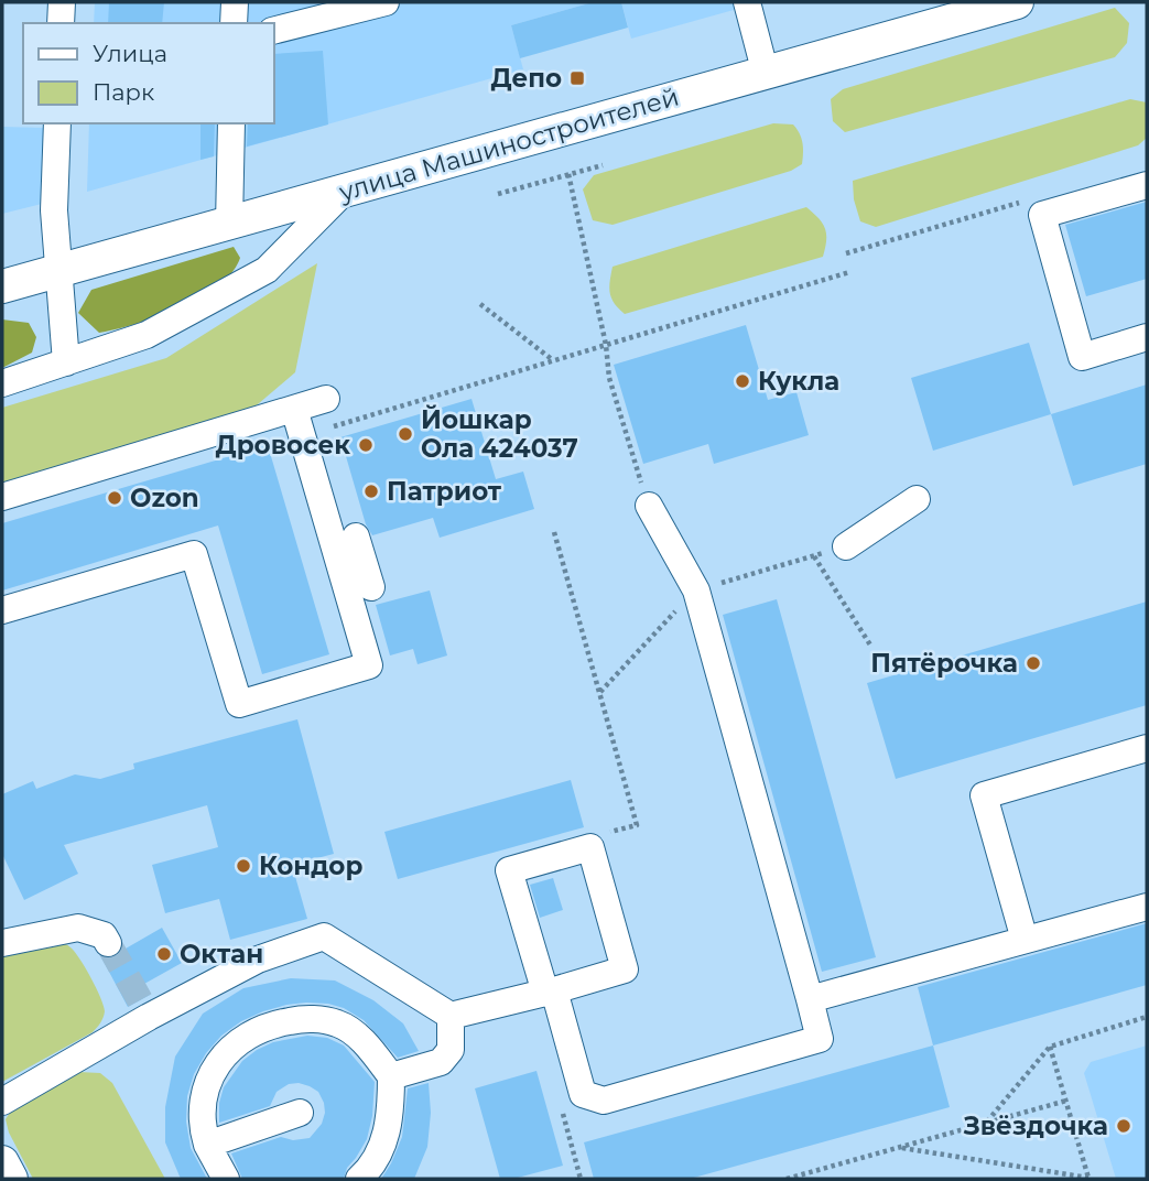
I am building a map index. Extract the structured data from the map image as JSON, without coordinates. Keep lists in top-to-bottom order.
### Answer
{
  "streets": {
    "main road": ["улица Машиностроителей"]
  },
  "places": {
    "transit": ["Депо"],
    "other": [
      "Кукла",
      "Йошкар Ола 424037",
      "Дровосек",
      "Патриот",
      "Ozon",
      "Пятёрочка",
      "Кондор",
      "Октан",
      "Звёздочка"
    ]
  },
  "legend": ["Улица", "Парк"]
}
